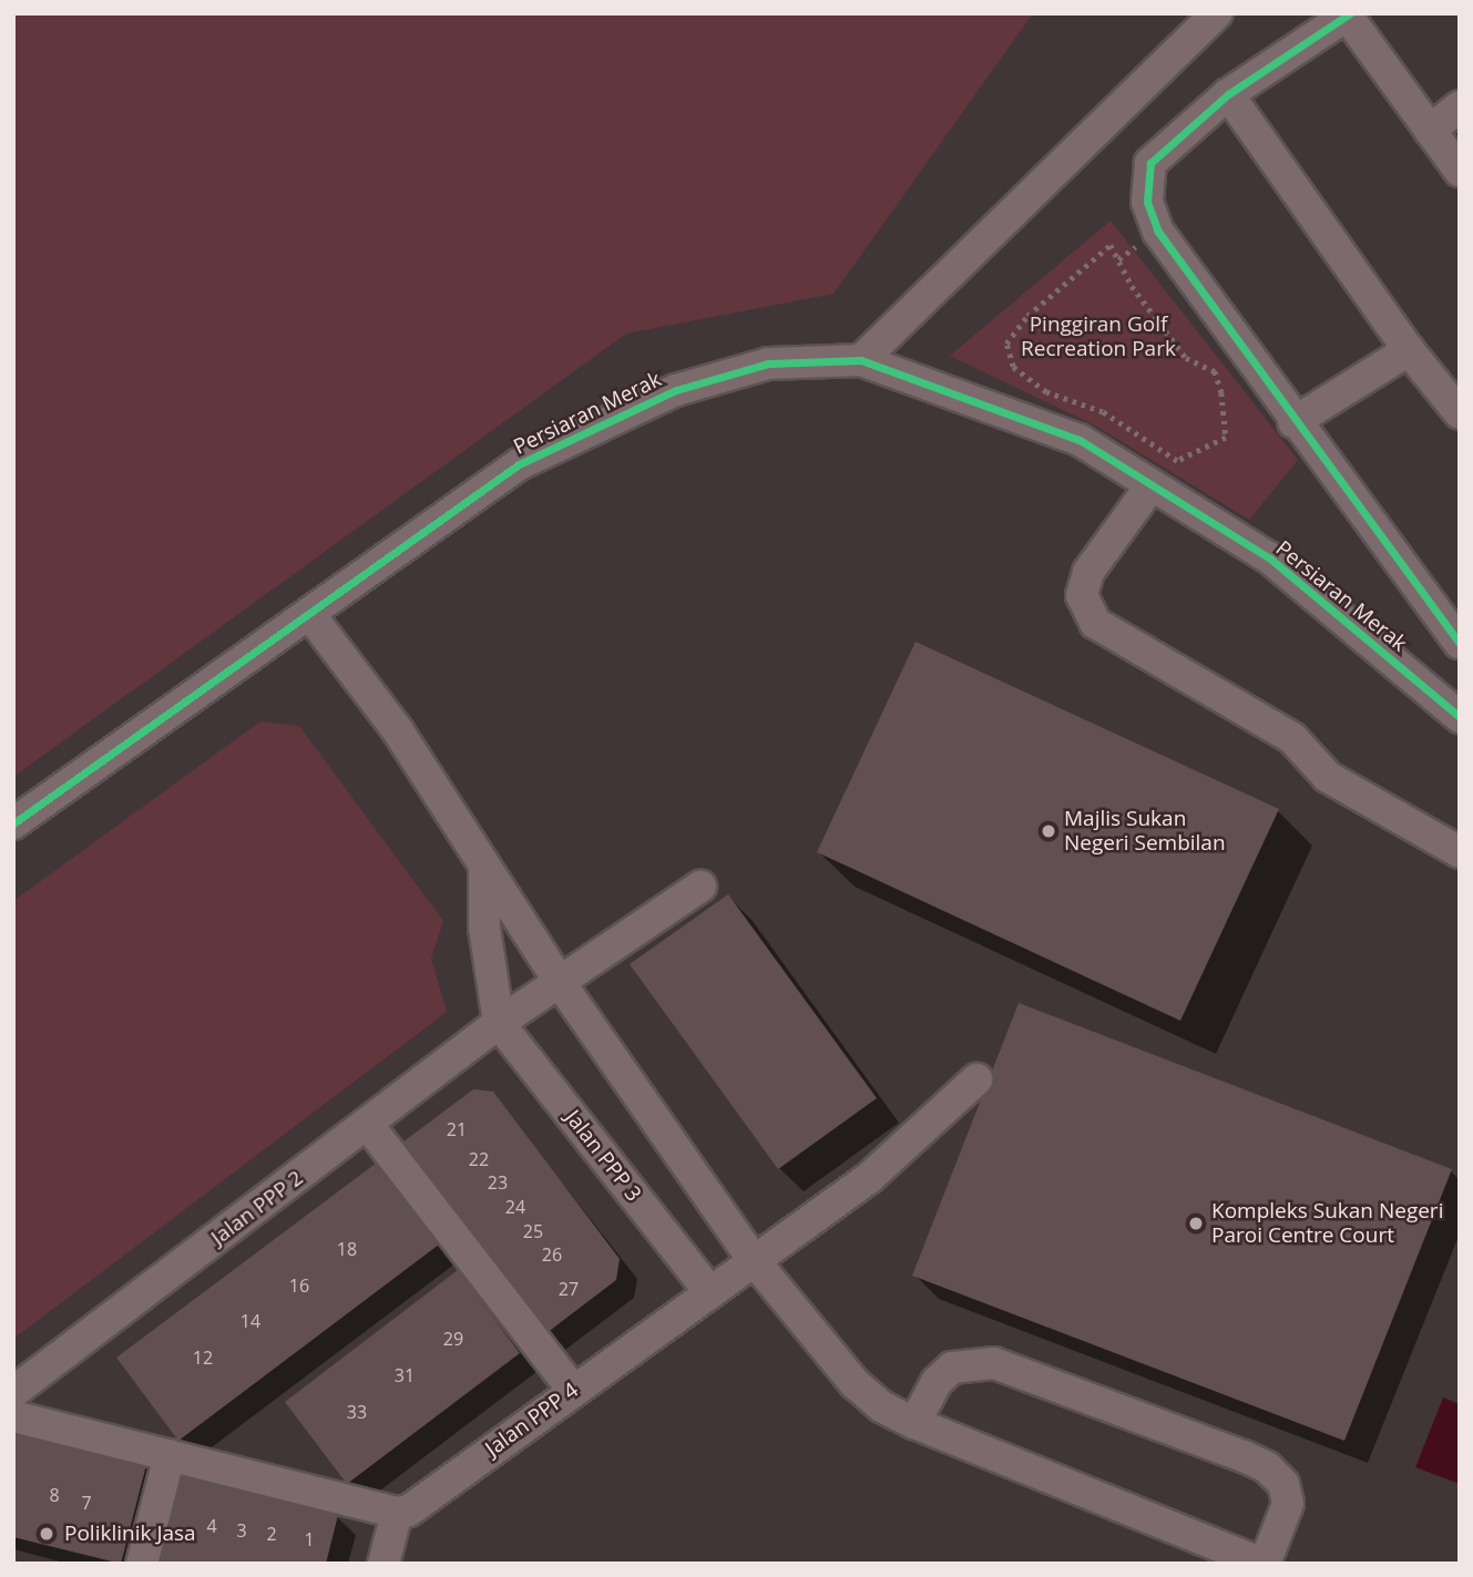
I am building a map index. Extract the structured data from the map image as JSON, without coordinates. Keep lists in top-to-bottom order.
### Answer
{
  "streets": {
    "street": [
      "Persiaran Merak",
      "Jalan PPP 3",
      "Jalan PPP 2",
      "Jalan PPP 4"
    ]
  },
  "crossings": [
    ["Jalan PPP 3", "Jalan PPP 2"],
    ["Jalan PPP 3", "Jalan PPP 4"]
  ],
  "parks": ["Pinggiran Golf Recreation Park"],
  "places": ["Majlis Sukan Negeri Sembilan", "Kompleks Sukan Negeri Paroi Centre Court", "Poliklinik Jasa"],
  "house_numbers": [
    "21",
    "22",
    "23",
    "24",
    "25",
    "18",
    "26",
    "16",
    "27",
    "14",
    "29",
    "12",
    "31",
    "33",
    "8",
    "7",
    "4",
    "3",
    "2",
    "1"
  ]
}
